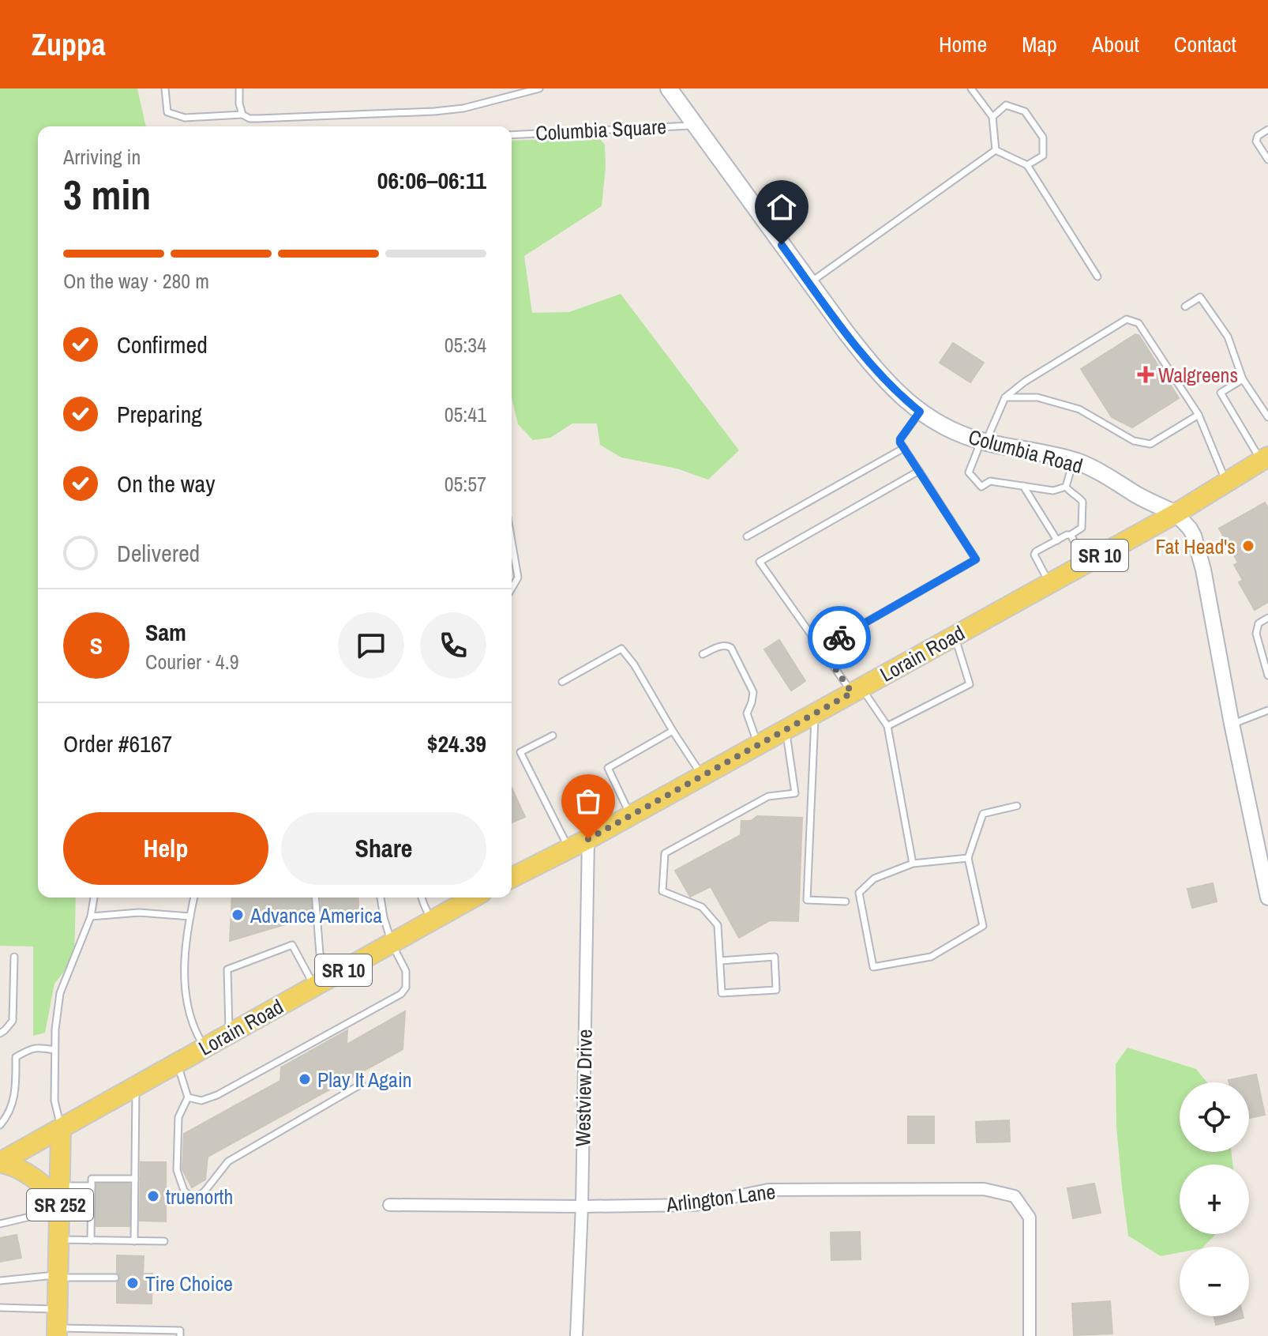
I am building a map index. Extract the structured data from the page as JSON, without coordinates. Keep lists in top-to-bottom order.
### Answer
{
  "streets": {
    "main road": [
      "Columbia Road",
      "SR 10",
      "Lorain Road",
      "SR 252"
    ],
    "street": ["Westview Drive", "Arlington Lane"],
    "lane": ["Columbia Square"]
  },
  "crossings": [
    ["Columbia Square", "Columbia Road"],
    ["Columbia Road", "Lorain Road"],
    ["Lorain Road", "Westview Drive"],
    ["Lorain Road", "SR 252"],
    ["Westview Drive", "Arlington Lane"]
  ],
  "places": {
    "health": ["Walgreens"],
    "other": [
      "Fat Head's",
      "Advance America",
      "Play It Again",
      "truenorth",
      "Tire Choice"
    ]
  },
  "page": {
    "header": "Zuppa",
    "nav": [
      "Home",
      "Map",
      "About",
      "Contact"
    ],
    "heading": ["3 min", "Arriving in", "06:06–06:11"],
    "panel": [
      "Sam",
      "Courier · 4.9",
      "Order #6167",
      "$24.39"
    ],
    "bar": "On the way · 280 m",
    "list": [
      ["Confirmed", "05:34"],
      ["Preparing", "05:41"],
      ["On the way", "05:57"],
      "Delivered"
    ],
    "round": "S",
    "buttons": ["Help", "Share"],
    "map_buttons": ["+", "−"]
  }
}
